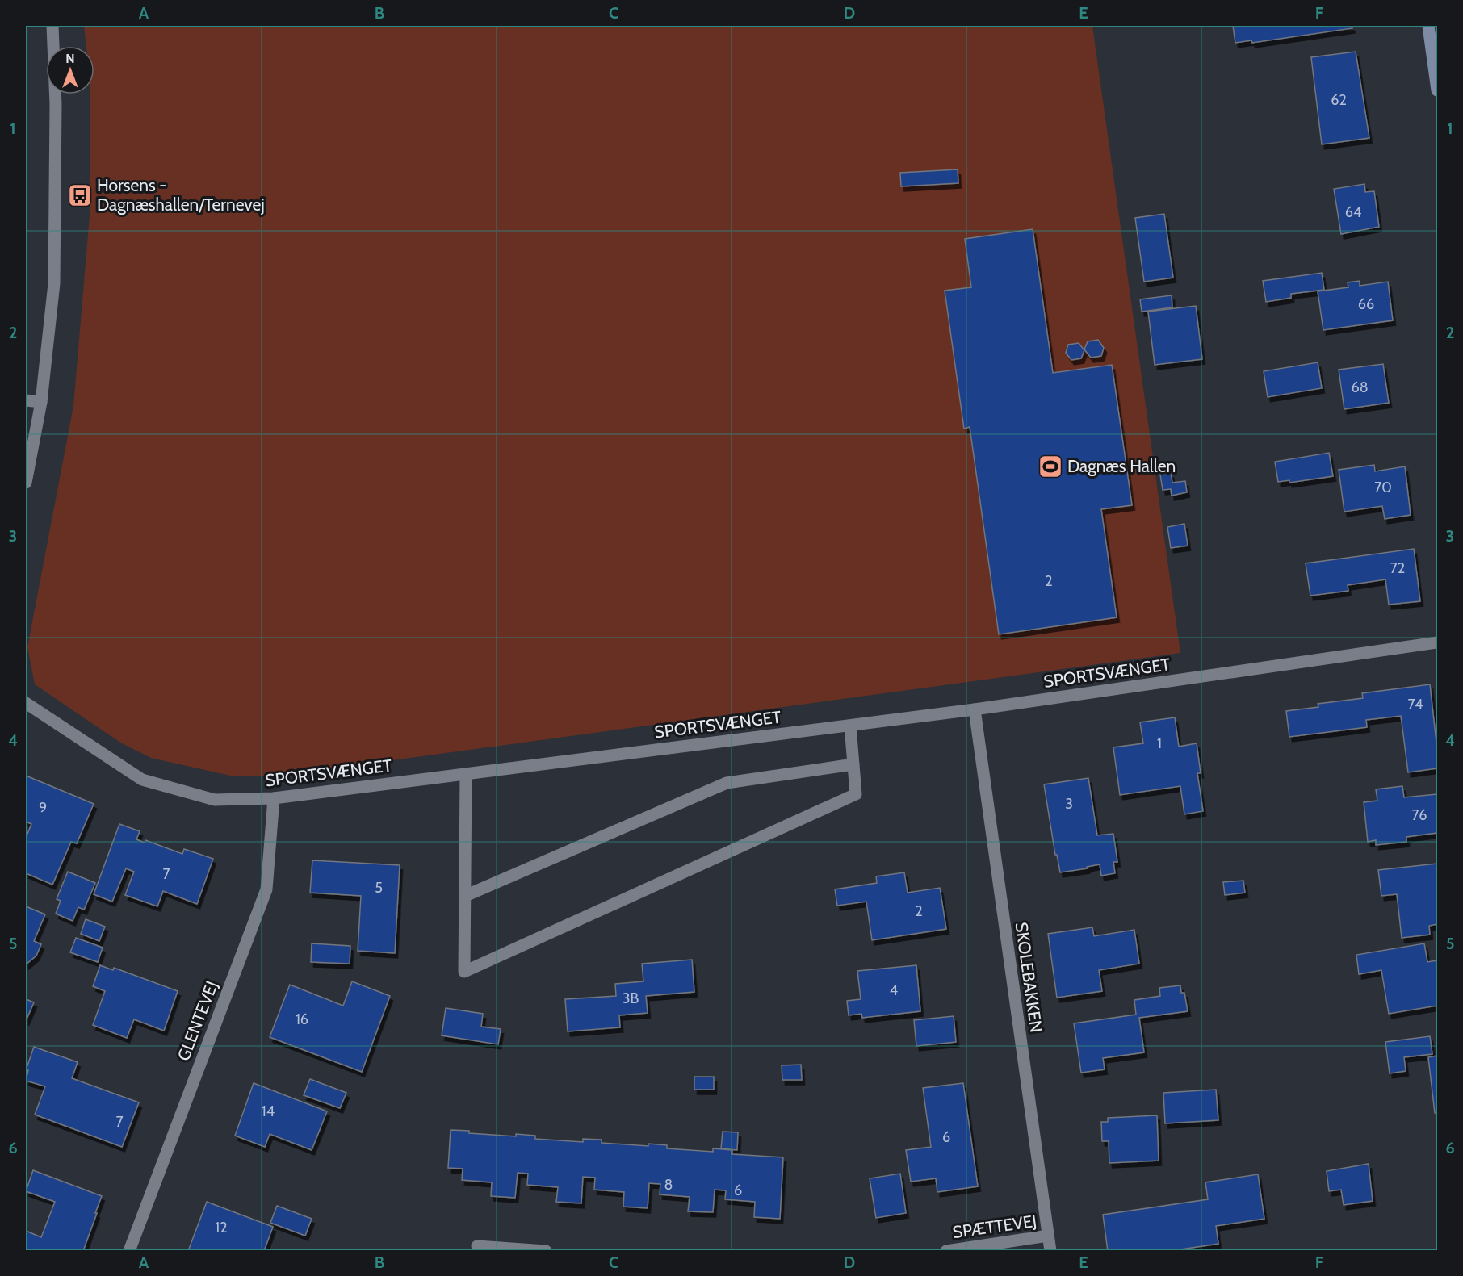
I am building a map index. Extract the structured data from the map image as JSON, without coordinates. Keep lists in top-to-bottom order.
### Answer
{
  "streets": {
    "street": [
      "SPORTSVÆNGET",
      "SKOLEBAKKEN",
      "GLENTEVEJ",
      "SPÆTTEVEJ"
    ]
  },
  "crossings": [
    ["SPORTSVÆNGET", "SKOLEBAKKEN"],
    ["SPORTSVÆNGET", "GLENTEVEJ"],
    ["SKOLEBAKKEN", "SPÆTTEVEJ"]
  ],
  "places": {
    "bus stop": ["Horsens - Dagnæshallen/Ternevej"],
    "sports": ["Dagnæs Hallen"]
  },
  "house_numbers": [
    "62",
    "64",
    "66",
    "68",
    "70",
    "72",
    "2",
    "74",
    "1",
    "3",
    "9",
    "76",
    "7",
    "5",
    "2",
    "4",
    "3B",
    "16",
    "14",
    "7",
    "6",
    "8",
    "6",
    "12"
  ],
  "north": "top",
  "grid": {
    "columns": [
      "A",
      "B",
      "C",
      "D",
      "E",
      "F"
    ],
    "rows": [
      "1",
      "2",
      "3",
      "4",
      "5",
      "6"
    ]
  }
}
